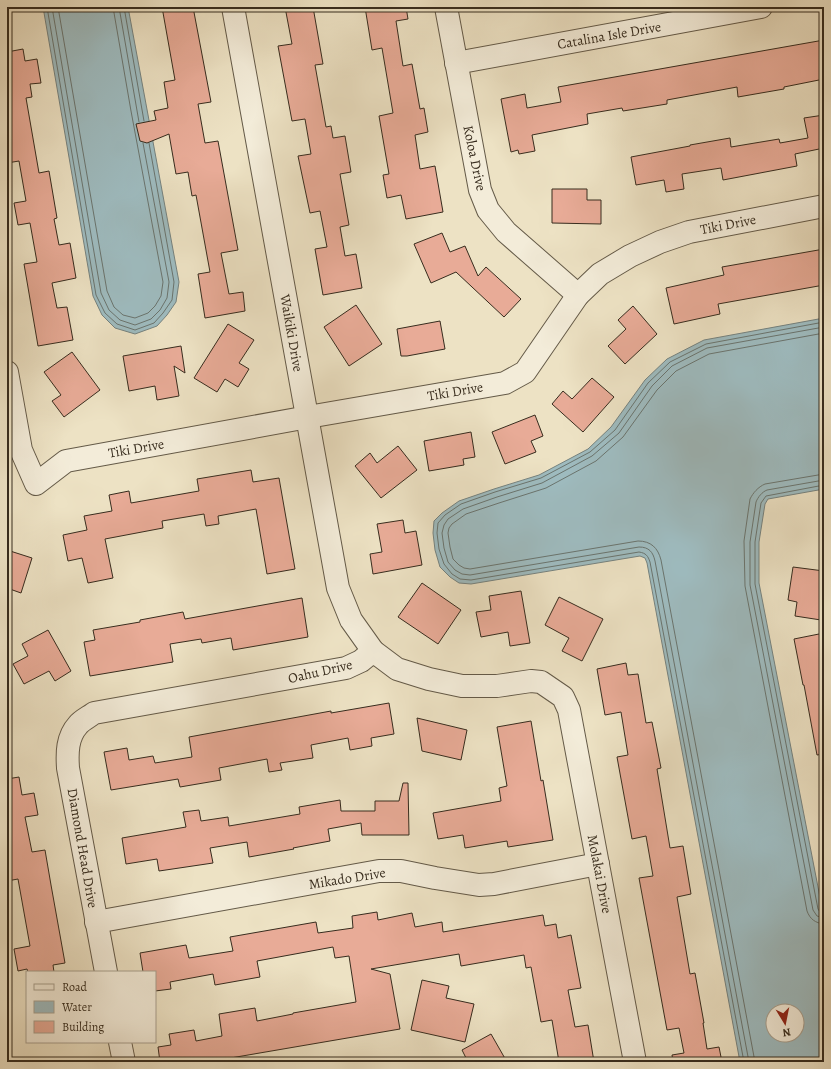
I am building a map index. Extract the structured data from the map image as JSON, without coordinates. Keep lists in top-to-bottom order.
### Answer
{
  "streets": {
    "street": [
      "Catalina Isle Drive",
      "Koloa Drive",
      "Tiki Drive",
      "Waikiki Drive",
      "Oahu Drive",
      "Diamond Head Drive",
      "Molakai Drive",
      "Mikado Drive"
    ]
  },
  "crossings": [
    ["Catalina Isle Drive", "Koloa Drive"],
    ["Koloa Drive", "Tiki Drive"],
    ["Tiki Drive", "Waikiki Drive"],
    ["Waikiki Drive", "Oahu Drive"],
    ["Waikiki Drive", "Molakai Drive"],
    ["Oahu Drive", "Diamond Head Drive"],
    ["Oahu Drive", "Molakai Drive"],
    ["Diamond Head Drive", "Mikado Drive"],
    ["Molakai Drive", "Mikado Drive"]
  ],
  "legend": ["Road", "Water", "Building"],
  "north": "bottom"
}
